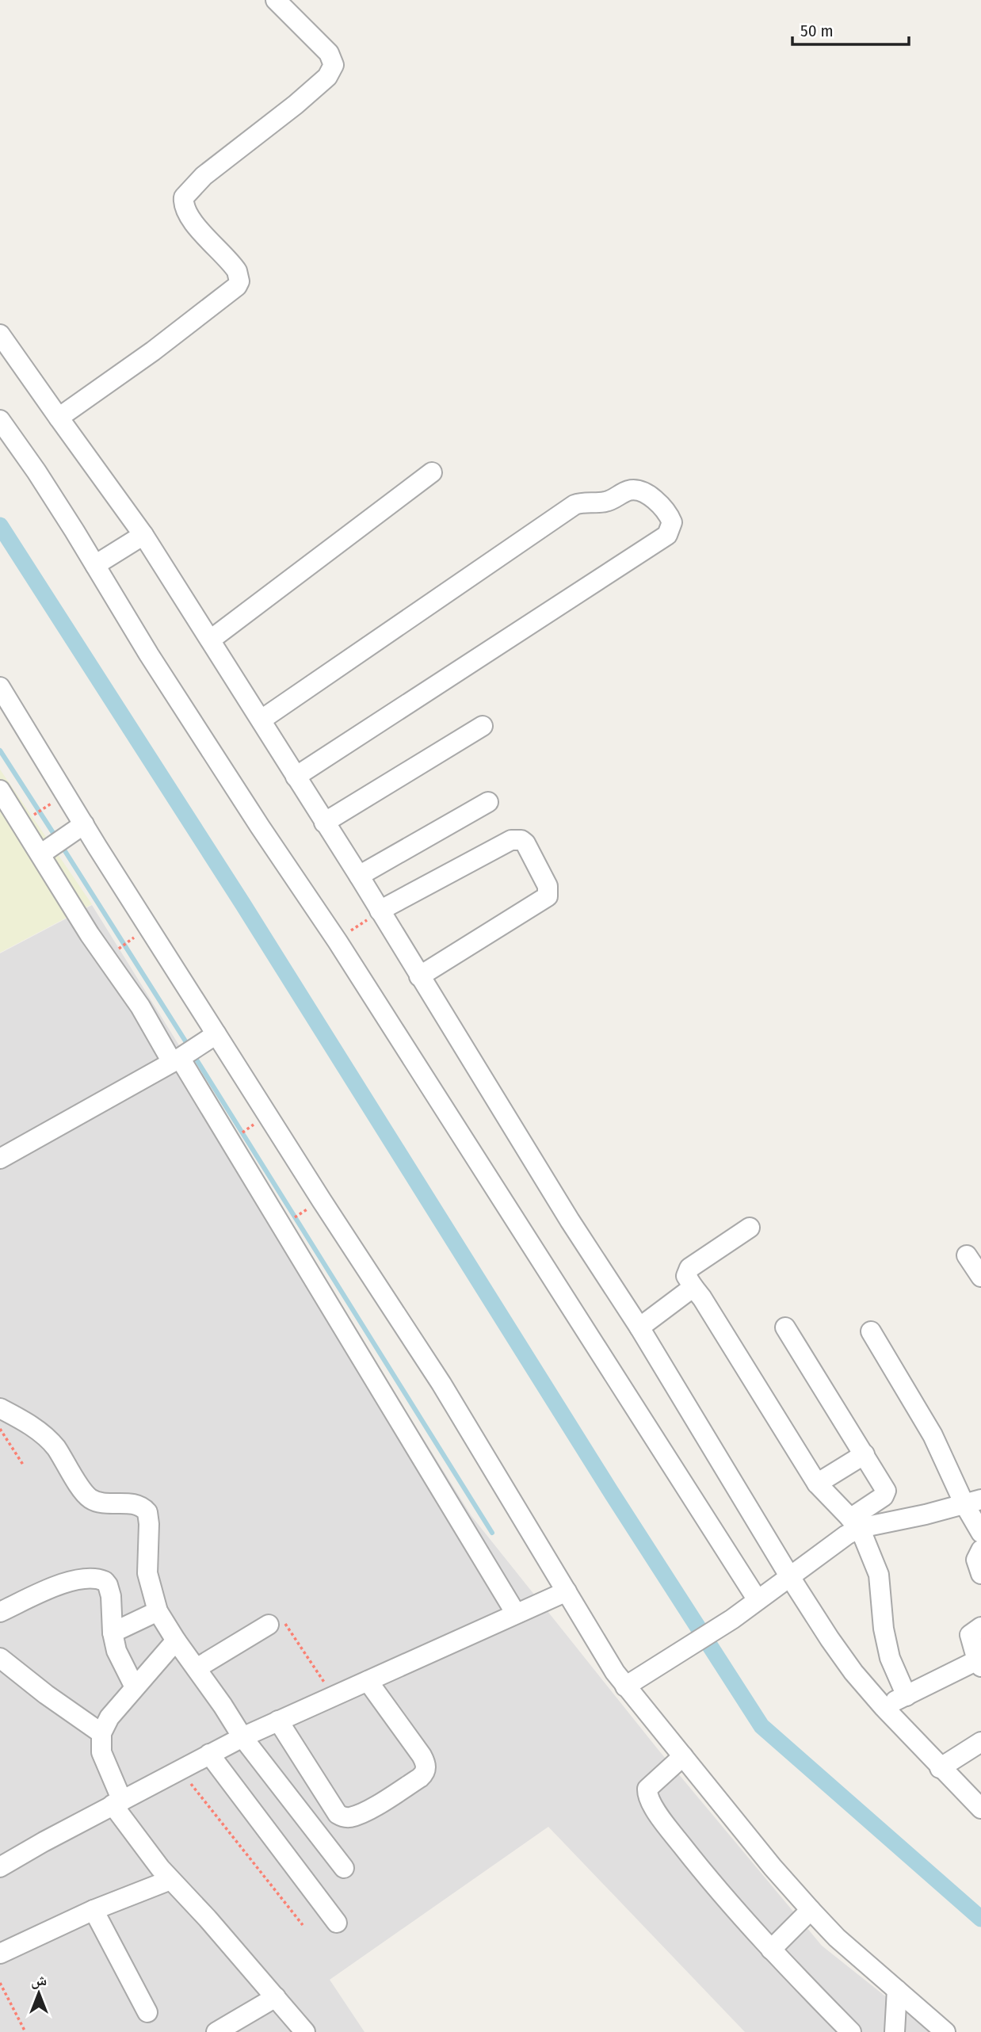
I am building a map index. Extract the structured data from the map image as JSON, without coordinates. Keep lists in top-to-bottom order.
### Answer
{
  "scale_bar": "50 m",
  "north": "top"
}
